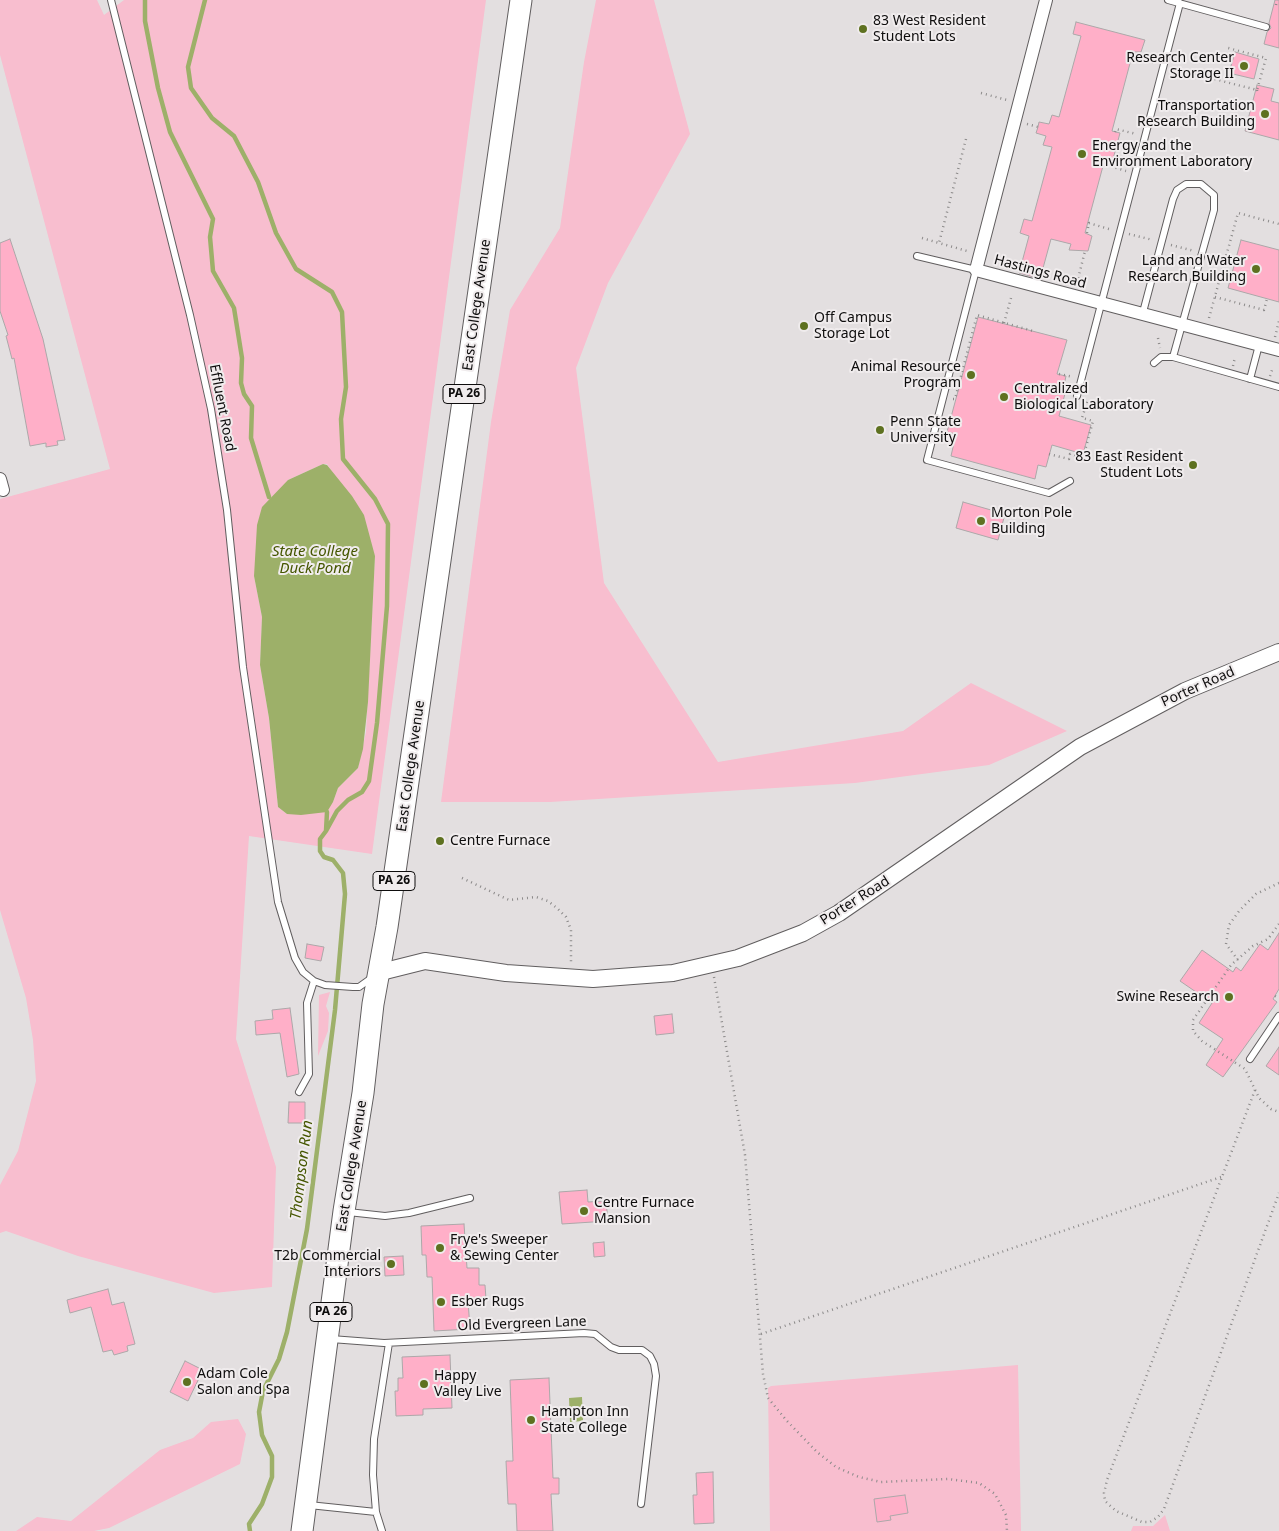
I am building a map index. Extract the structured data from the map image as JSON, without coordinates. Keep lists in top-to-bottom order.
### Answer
{
  "streets": {
    "main road": ["East College Avenue", "PA 26"],
    "street": ["Hastings Road", "Porter Road"],
    "lane": ["Effluent Road", "Old Evergreen Lane"]
  },
  "crossings": [
    ["East College Avenue", "Porter Road"],
    ["East College Avenue", "Old Evergreen Lane"]
  ],
  "water": ["State College Duck Pond", "Thompson Run"],
  "places": [
    "83 West Resident Student Lots",
    "Research Center Storage II",
    "Transportation Research Building",
    "Energy and the Environment Laboratory",
    "Land and Water Research Building",
    "Off Campus Storage Lot",
    "Animal Resource Program",
    "Centralized Biological Laboratory",
    "Penn State University",
    "83 East Resident Student Lots",
    "Morton Pole Building",
    "Centre Furnace",
    "Swine Research",
    "Centre Furnace Mansion",
    "Frye's Sweeper & Sewing Center",
    "T2b Commercial Interiors",
    "Esber Rugs",
    "Adam Cole Salon and Spa",
    "Happy Valley Live",
    "Hampton Inn State College"
  ]
}
